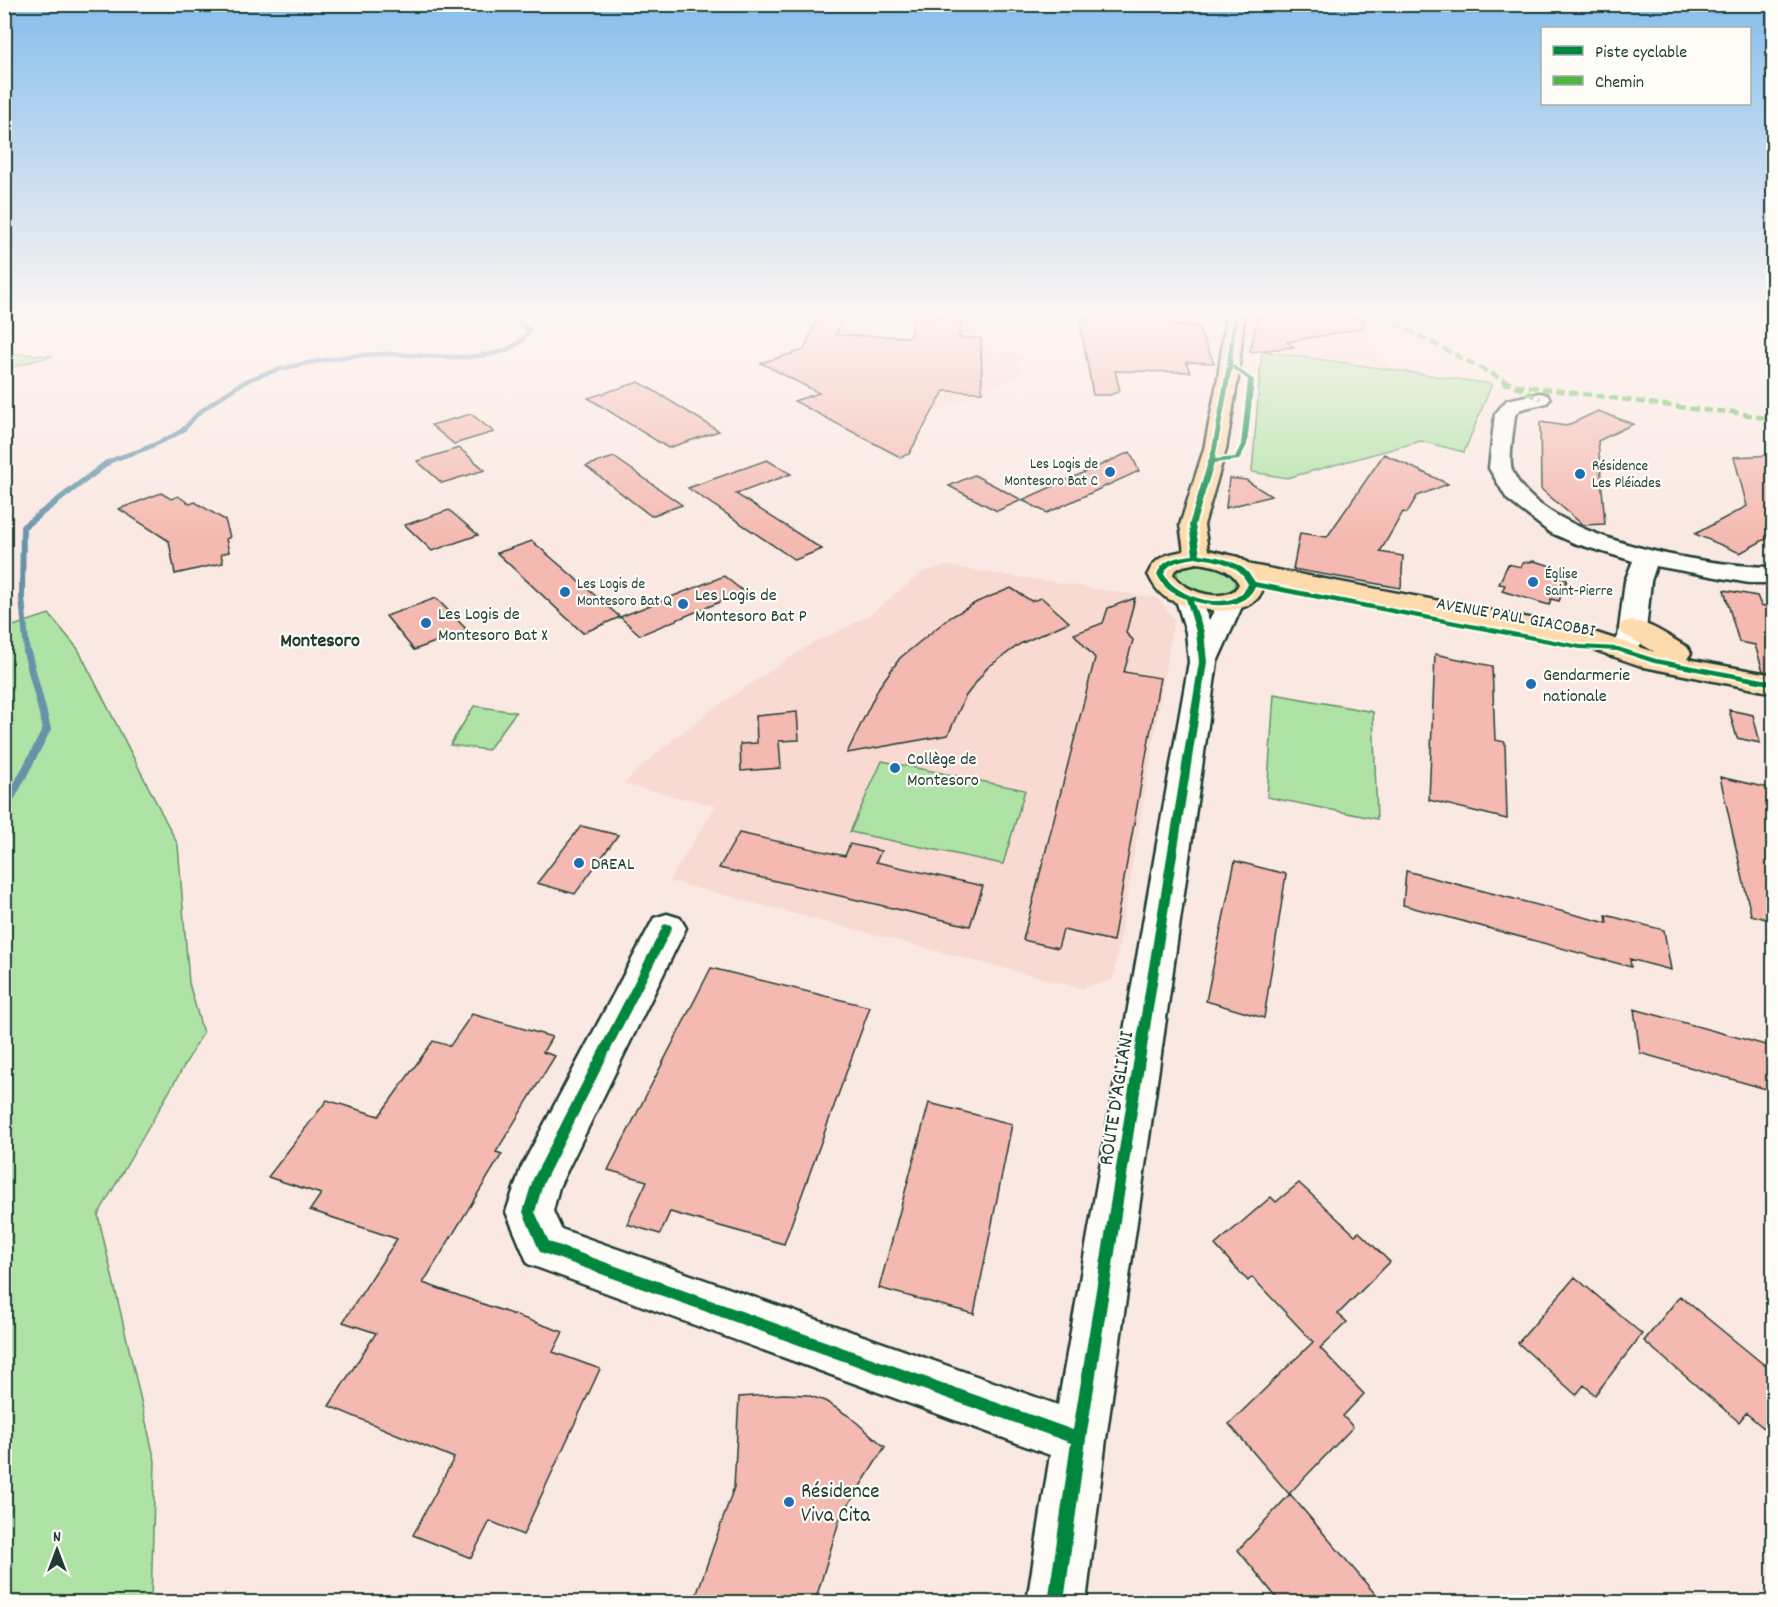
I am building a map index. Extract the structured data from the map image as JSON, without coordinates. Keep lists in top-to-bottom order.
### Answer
{
  "streets": {
    "main road": ["AVENUE PAUL GIACOBBI"],
    "street": ["ROUTE D'AGLIANI"]
  },
  "districts": ["Montesoro"],
  "places": [
    "Les Logis de Montesoro Bat C",
    "Résidence Les Pléiades",
    "Église Saint-Pierre",
    "Les Logis de Montesoro Bat Q",
    "Les Logis de Montesoro Bat P",
    "Les Logis de Montesoro Bat X",
    "Gendarmerie nationale",
    "Collège de Montesoro",
    "DREAL",
    "Résidence Viva Cita"
  ],
  "legend": ["Piste cyclable", "Chemin"],
  "north": "top"
}
